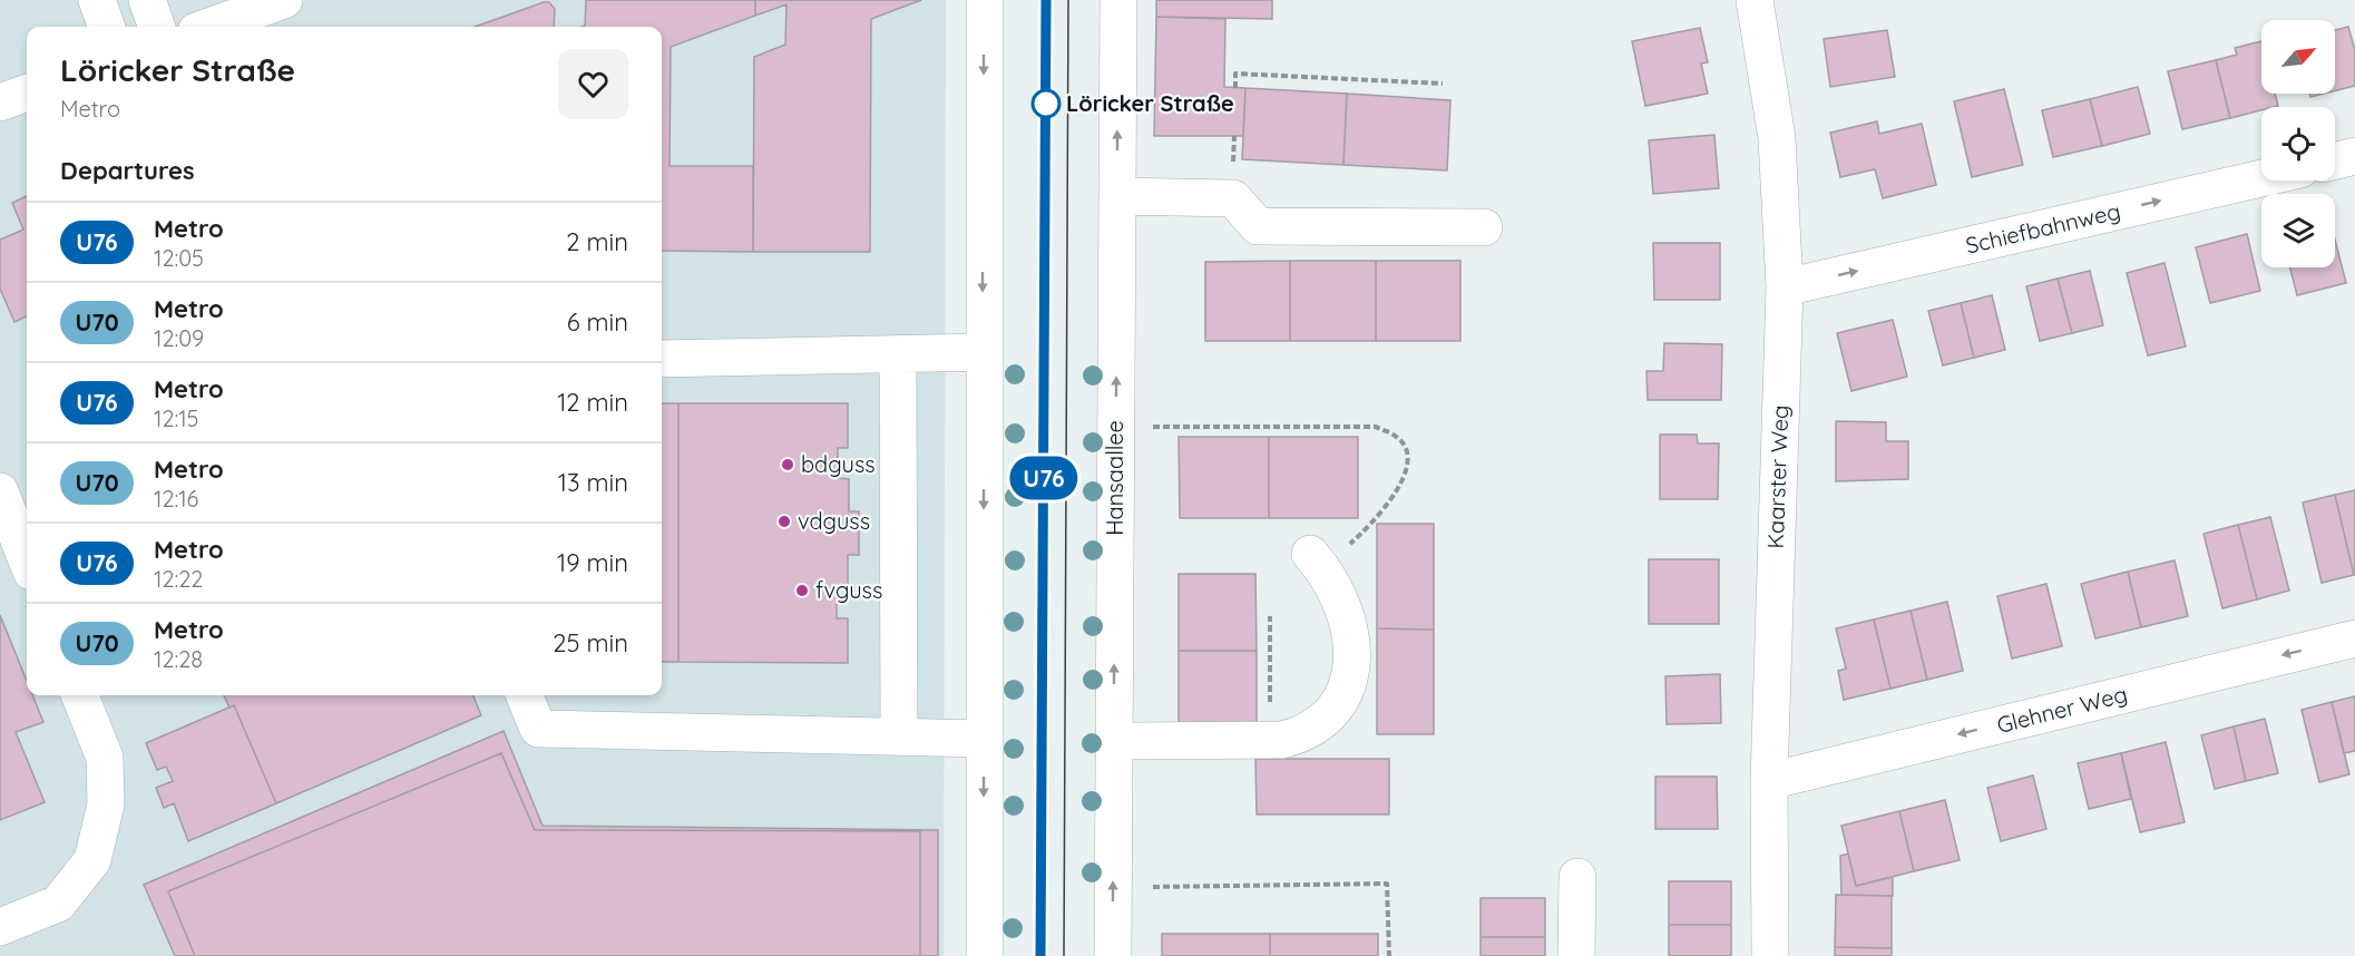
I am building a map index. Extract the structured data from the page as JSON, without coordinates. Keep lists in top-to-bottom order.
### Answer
{
  "streets": {
    "street": [
      "Schiefbahnweg",
      "Kaarster Weg",
      "Hansaallee",
      "Glehner Weg"
    ]
  },
  "crossings": [
    ["Schiefbahnweg", "Kaarster Weg"],
    ["Kaarster Weg", "Glehner Weg"]
  ],
  "one_way": ["Schiefbahnweg", "Glehner Weg"],
  "places": [
    "Löricker Straße",
    "bdguss",
    "vdguss",
    "fvguss"
  ],
  "lines": ["metro line U76"],
  "north": "top right",
  "page": {
    "on_map": "U76",
    "heading": [
      ["Löricker Straße", "Metro"],
      "Departures"
    ],
    "list": [
      {
        "mark": "U76",
        "name": "Metro",
        "note": "12:05",
        "value": "2 min"
      },
      {
        "mark": "U70",
        "name": "Metro",
        "note": "12:09",
        "value": "6 min"
      },
      {
        "mark": "U76",
        "name": "Metro",
        "note": "12:15",
        "value": "12 min"
      },
      {
        "mark": "U70",
        "name": "Metro",
        "note": "12:16",
        "value": "13 min"
      },
      {
        "mark": "U76",
        "name": "Metro",
        "note": "12:22",
        "value": "19 min"
      },
      {
        "mark": "U70",
        "name": "Metro",
        "note": "12:28",
        "value": "25 min"
      }
    ]
  }
}
